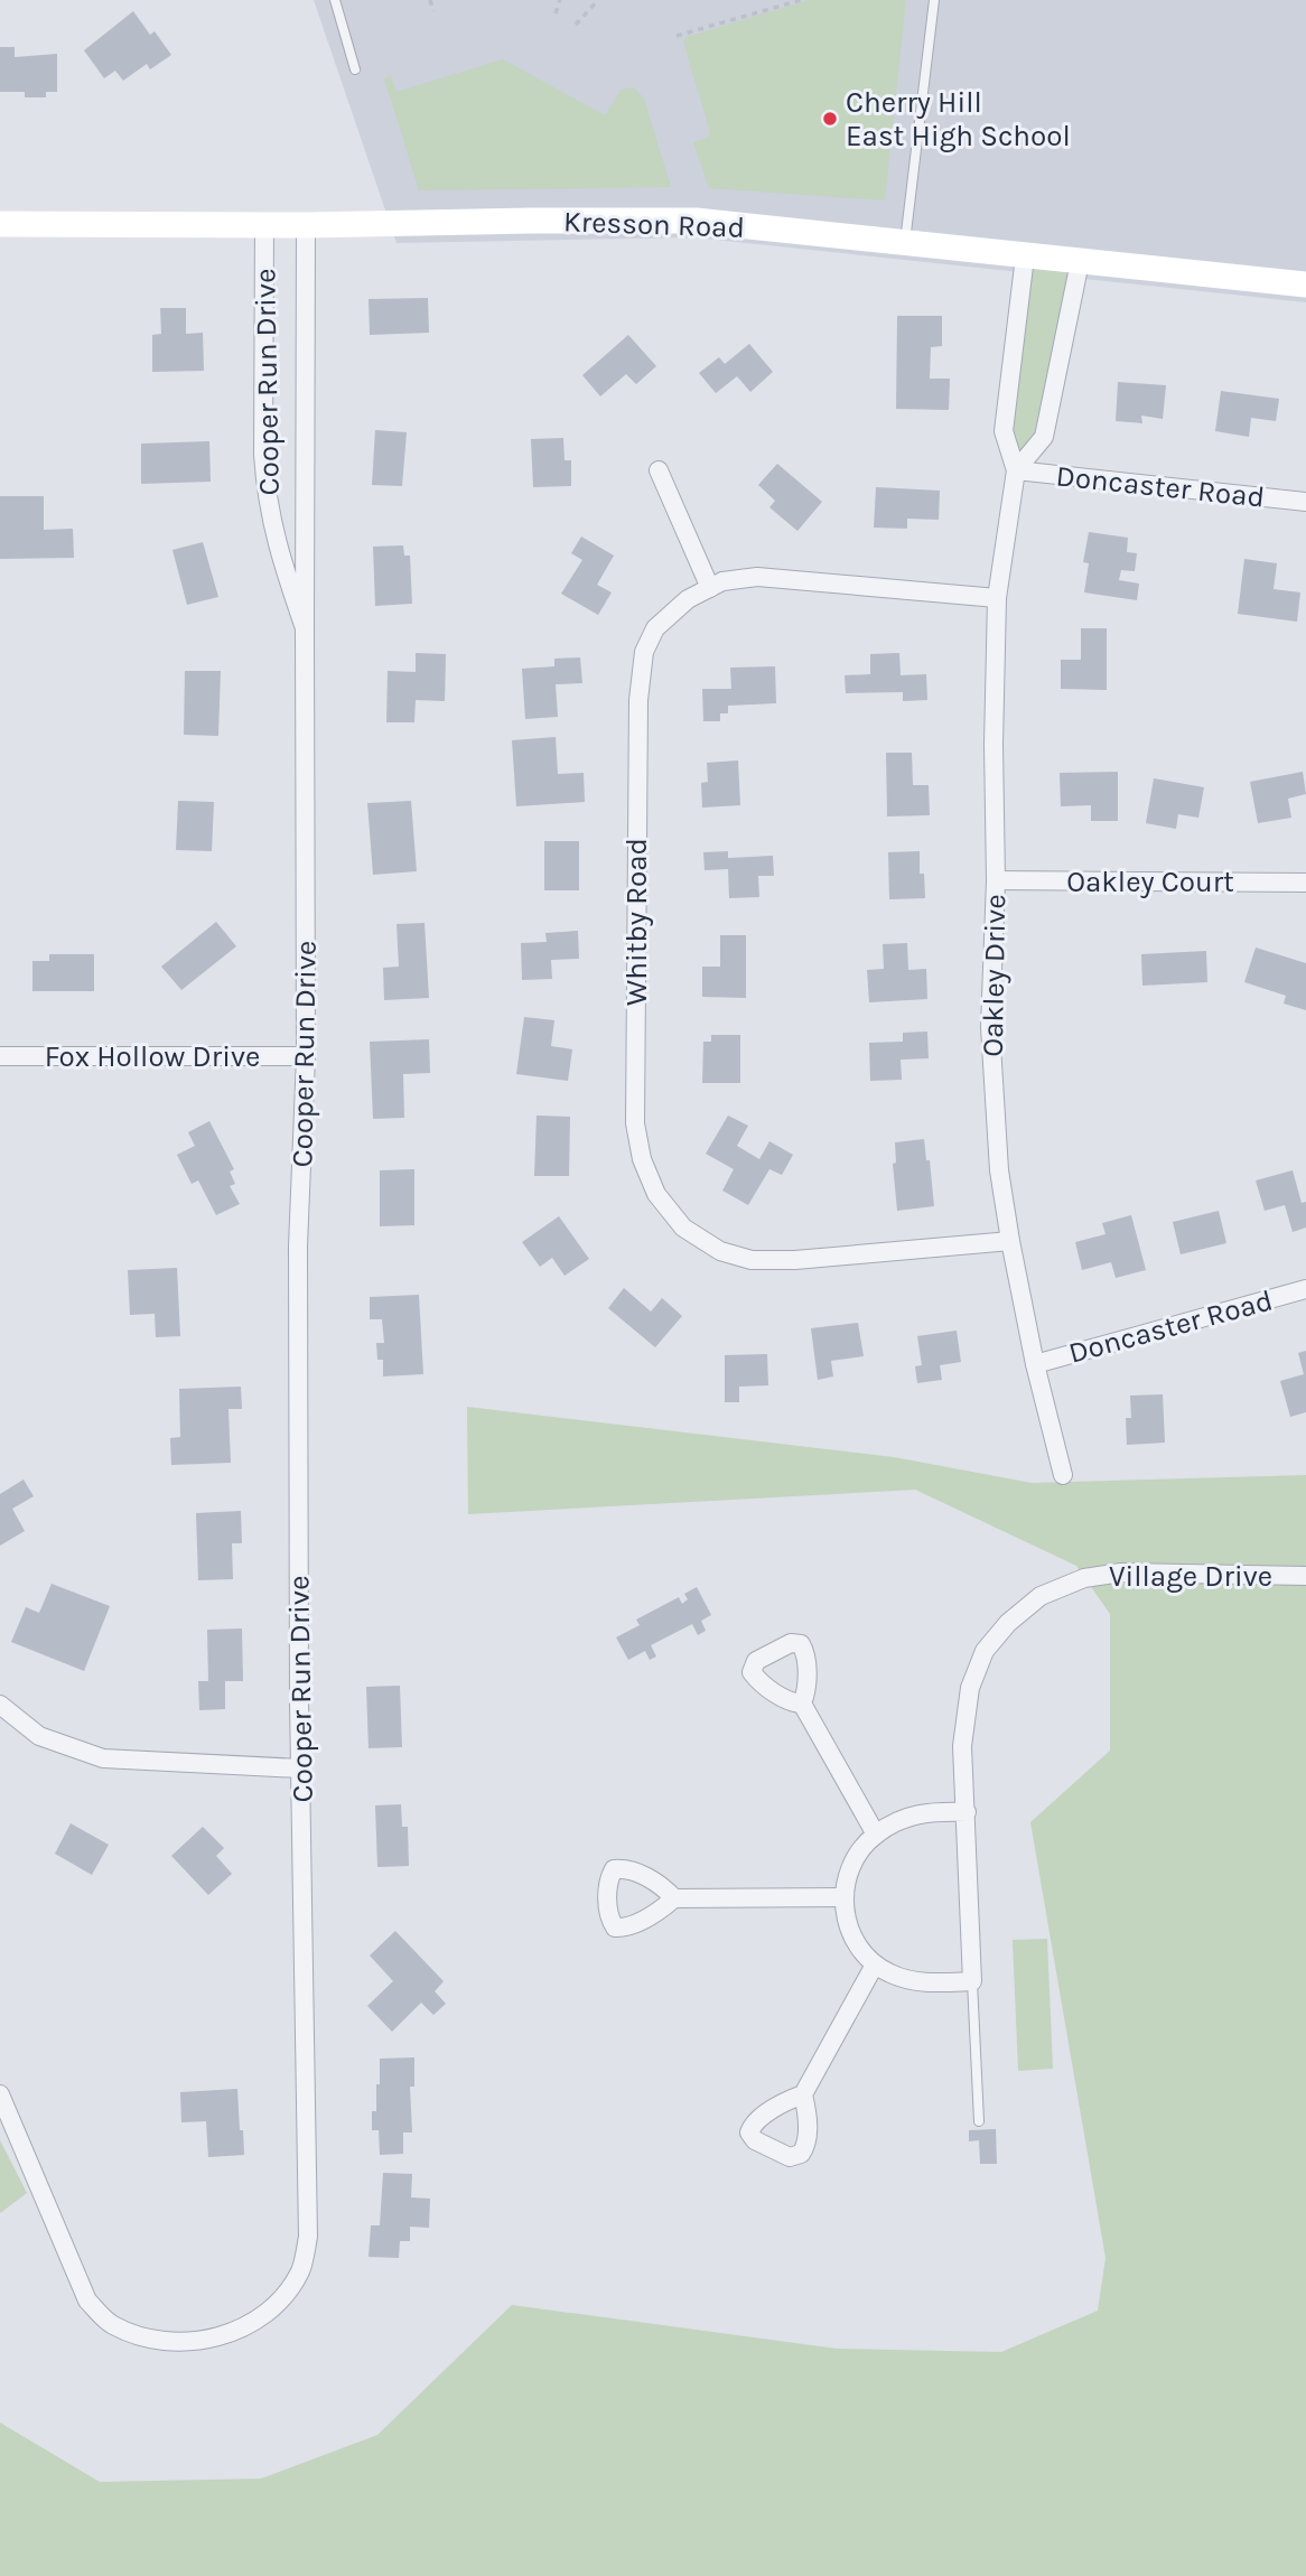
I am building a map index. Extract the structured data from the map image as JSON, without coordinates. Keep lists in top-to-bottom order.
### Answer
{
  "streets": {
    "street": [
      "Kresson Road",
      "Cooper Run Drive",
      "Doncaster Road",
      "Oakley Court",
      "Whitby Road",
      "Oakley Drive",
      "Fox Hollow Drive",
      "Village Drive"
    ]
  },
  "crossings": [
    ["Kresson Road", "Cooper Run Drive"],
    ["Cooper Run Drive", "Fox Hollow Drive"],
    ["Doncaster Road", "Oakley Drive"],
    ["Oakley Court", "Oakley Drive"],
    ["Whitby Road", "Oakley Drive"]
  ],
  "places": ["Cherry Hill East High School"]
}
